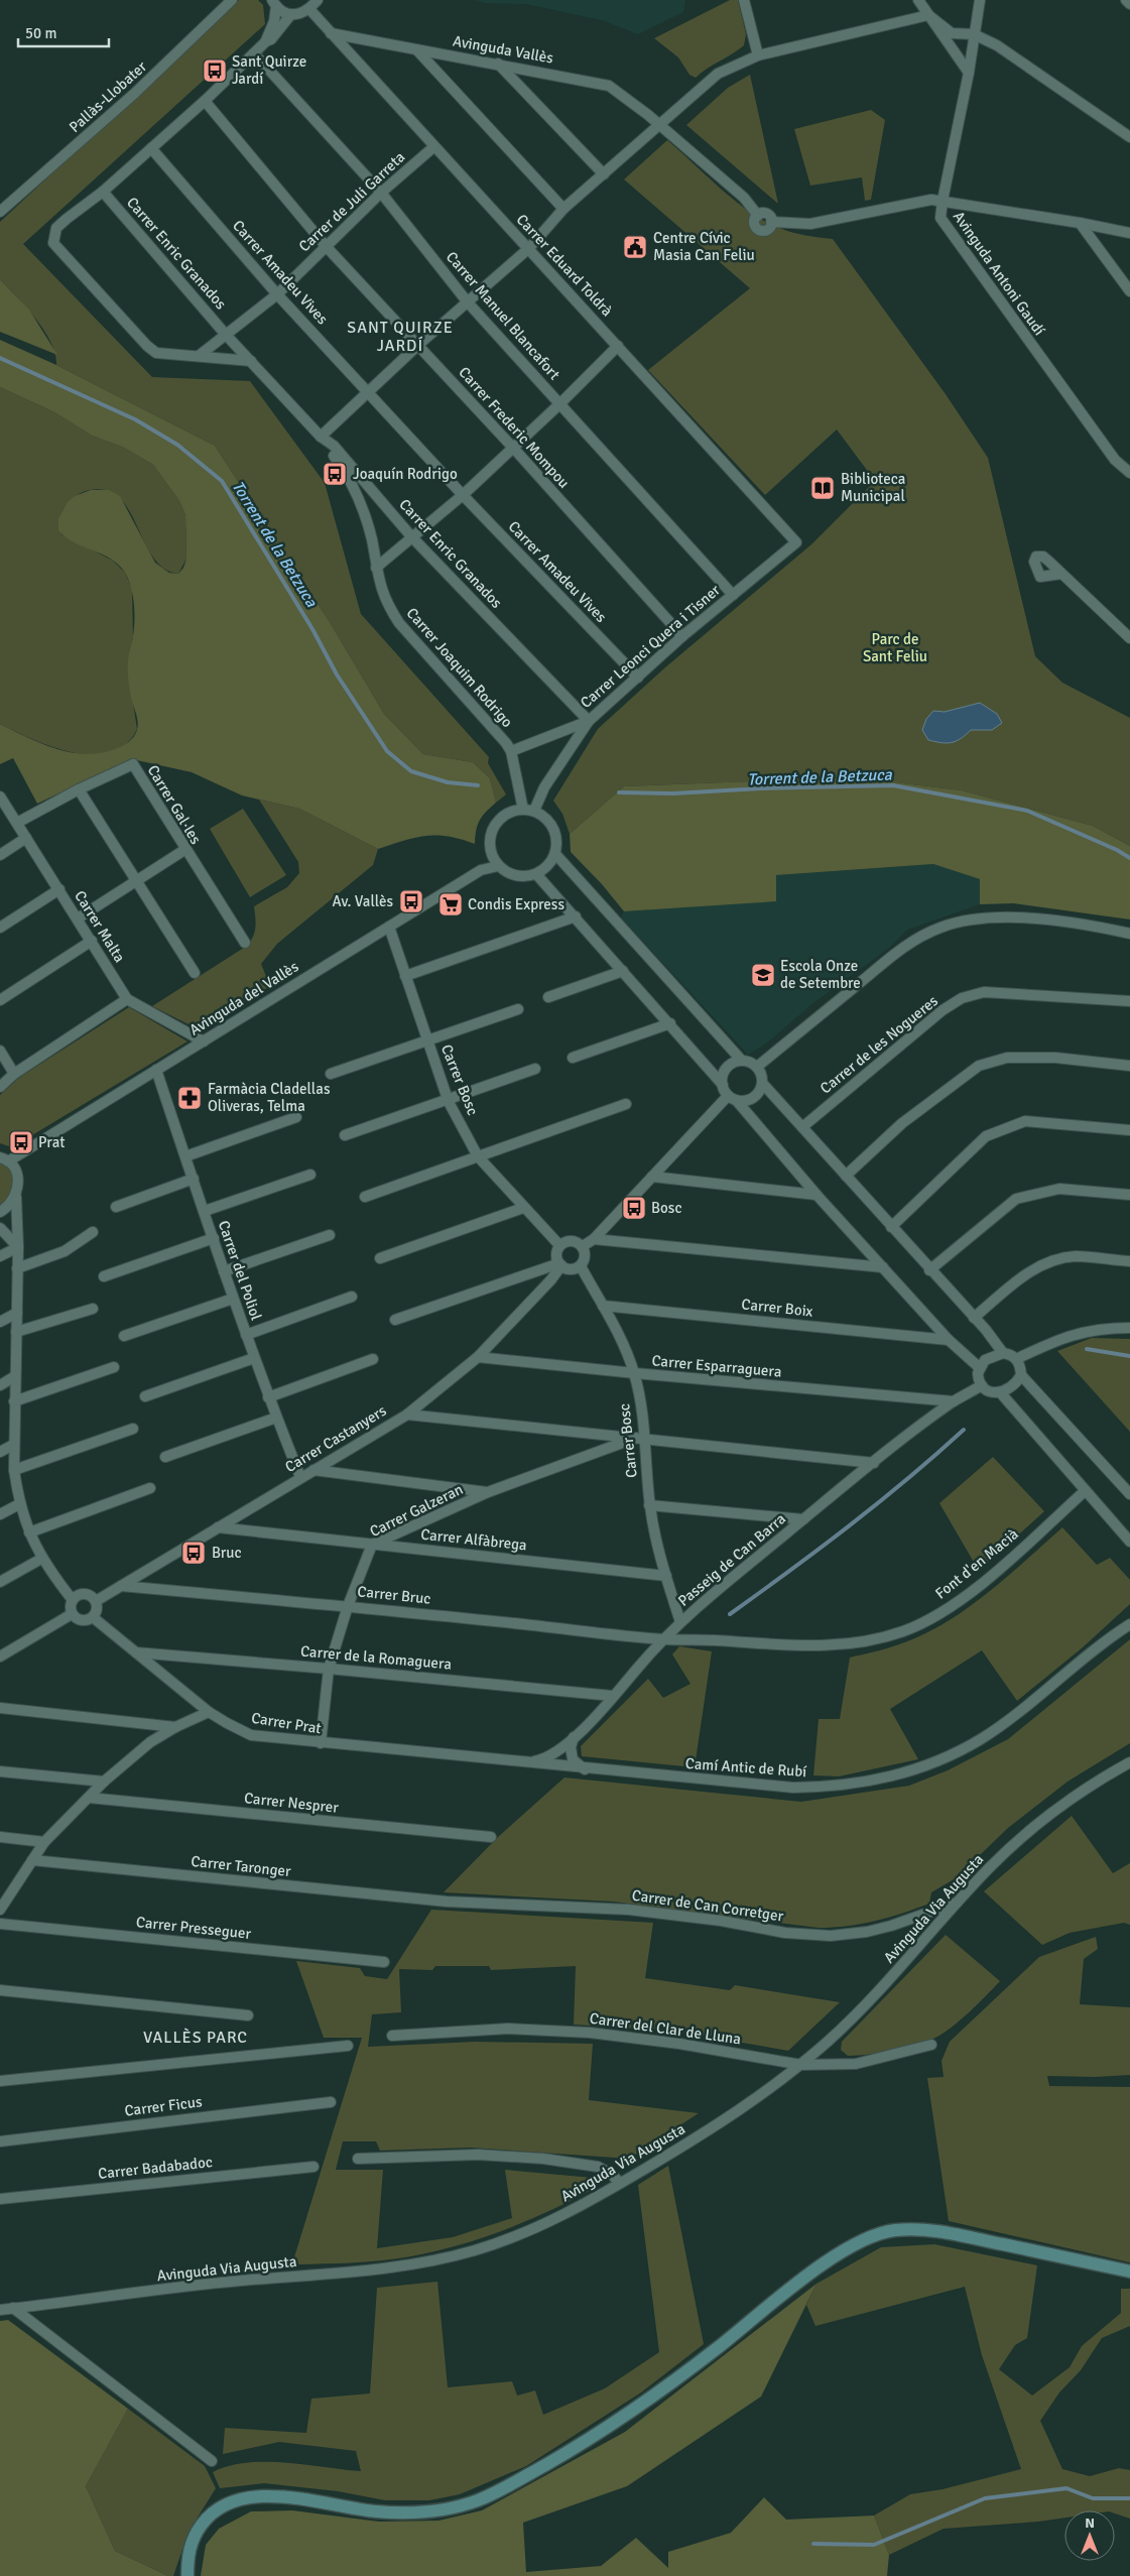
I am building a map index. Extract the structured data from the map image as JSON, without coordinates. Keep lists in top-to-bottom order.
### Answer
{
  "streets": {
    "street": [
      "Avinguda Vallès",
      "Pallàs-Llobater",
      "Carrer de Juli Garreta",
      "Carrer Enric Granados",
      "Carrer Eduard Toldrà",
      "Carrer Amadeu Vives",
      "Avinguda Antoni Gaudí",
      "Carrer Manuel Blancafort",
      "Carrer Frederic Mompou",
      "Carrer Leonci Quera i Tisner",
      "Carrer Joaquim Rodrigo",
      "Carrer Gal·les",
      "Carrer Malta",
      "Avinguda del Vallès",
      "Carrer de les Nogueres",
      "Carrer Bosc",
      "Carrer del Poliol",
      "Carrer Boix",
      "Carrer Esparraguera",
      "Carrer Castanyers",
      "Carrer Galzeran",
      "Carrer Alfàbrega",
      "Passeig de Can Barra",
      "Font d'en Macià",
      "Carrer Bruc",
      "Carrer de la Romaguera",
      "Carrer Prat",
      "Camí Antic de Rubí",
      "Carrer Nesprer",
      "Carrer Taronger",
      "Carrer de Can Corretger",
      "Avinguda Via Augusta",
      "Carrer Presseguer",
      "Carrer del Clar de Lluna",
      "Carrer Ficus",
      "Carrer Badabadoc"
    ]
  },
  "crossings": [
    ["Avinguda Vallès", "Carrer Eduard Toldrà"],
    ["Avinguda Vallès", "Avinguda Antoni Gaudí"],
    ["Carrer de Juli Garreta", "Carrer Enric Granados"],
    ["Carrer de Juli Garreta", "Carrer Eduard Toldrà"],
    ["Carrer de Juli Garreta", "Carrer Amadeu Vives"],
    ["Carrer de Juli Garreta", "Carrer Manuel Blancafort"],
    ["Carrer de Juli Garreta", "Carrer Frederic Mompou"],
    ["Carrer Enric Granados", "Carrer Leonci Quera i Tisner"],
    ["Carrer Enric Granados", "Carrer Joaquim Rodrigo"],
    ["Carrer Eduard Toldrà", "Carrer Leonci Quera i Tisner"],
    ["Carrer Amadeu Vives", "Carrer Leonci Quera i Tisner"],
    ["Carrer Manuel Blancafort", "Carrer Leonci Quera i Tisner"],
    ["Carrer Frederic Mompou", "Carrer Leonci Quera i Tisner"],
    ["Carrer Leonci Quera i Tisner", "Carrer Joaquim Rodrigo"],
    ["Carrer Gal·les", "Carrer Malta"],
    ["Avinguda del Vallès", "Carrer Bosc"],
    ["Avinguda del Vallès", "Carrer del Poliol"],
    ["Carrer Bosc", "Carrer Boix"],
    ["Carrer Bosc", "Carrer Esparraguera"],
    ["Carrer Bosc", "Carrer Castanyers"],
    ["Carrer Bosc", "Carrer Galzeran"],
    ["Carrer Bosc", "Carrer Alfàbrega"],
    ["Carrer Bosc", "Passeig de Can Barra"],
    ["Carrer del Poliol", "Carrer Castanyers"],
    ["Carrer Esparraguera", "Carrer Castanyers"],
    ["Carrer Esparraguera", "Passeig de Can Barra"],
    ["Carrer Castanyers", "Carrer Alfàbrega"],
    ["Carrer Castanyers", "Carrer Bruc"],
    ["Carrer Castanyers", "Carrer Prat"],
    ["Carrer Galzeran", "Carrer Alfàbrega"],
    ["Carrer Galzeran", "Passeig de Can Barra"],
    ["Carrer Galzeran", "Carrer Bruc"],
    ["Carrer Galzeran", "Carrer de la Romaguera"],
    ["Carrer Galzeran", "Carrer Prat"],
    ["Passeig de Can Barra", "Font d'en Macià"],
    ["Passeig de Can Barra", "Carrer Bruc"],
    ["Passeig de Can Barra", "Carrer de la Romaguera"],
    ["Passeig de Can Barra", "Carrer Prat"],
    ["Passeig de Can Barra", "Camí Antic de Rubí"],
    ["Font d'en Macià", "Carrer Bruc"],
    ["Carrer de la Romaguera", "Carrer Prat"],
    ["Carrer Prat", "Camí Antic de Rubí"],
    ["Carrer Taronger", "Carrer de Can Corretger"],
    ["Carrer de Can Corretger", "Avinguda Via Augusta"],
    ["Avinguda Via Augusta", "Carrer del Clar de Lluna"]
  ],
  "districts": ["SANT QUIRZE JARDÍ", "VALLÈS PARC"],
  "water": ["Torrent de la Betzuca"],
  "parks": ["Parc de Sant Feliu"],
  "places": {
    "bus stop": [
      "Sant Quirze Jardí",
      "Joaquín Rodrigo",
      "Av. Vallès",
      "Prat",
      "Bosc",
      "Bruc"
    ],
    "public building": ["Centre Cívic Masia Can Feliu"],
    "library": ["Biblioteca Municipal"],
    "supermarket": ["Condis Express"],
    "school or university": ["Escola Onze de Setembre"],
    "pharmacy": ["Farmàcia Cladellas Oliveras, Telma"]
  },
  "scale_bar": "50 m",
  "north": "top"
}
